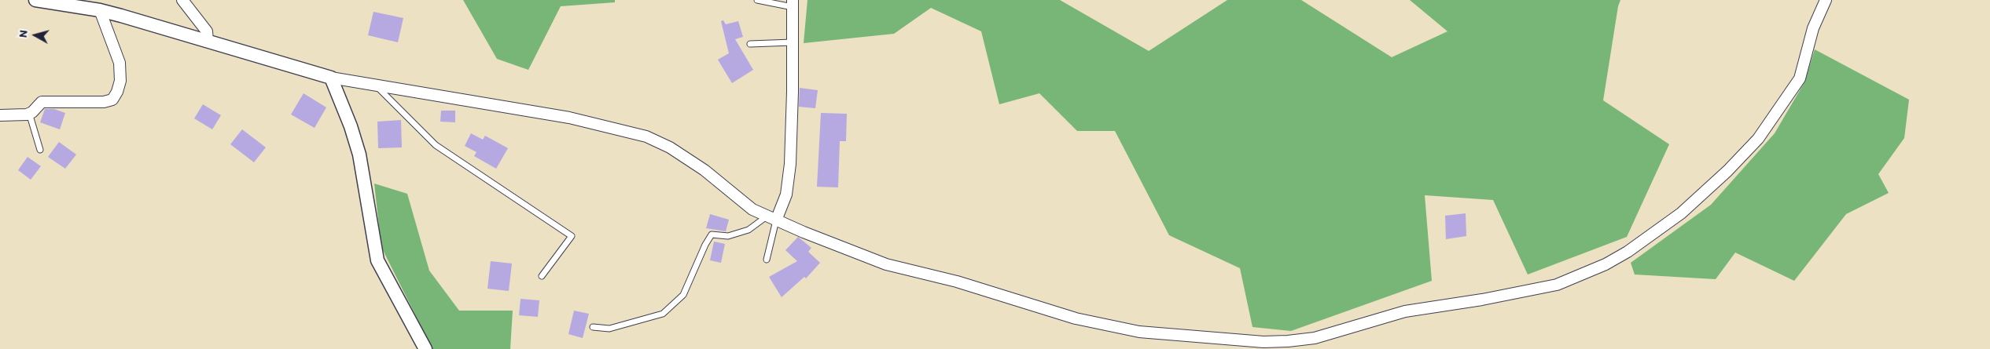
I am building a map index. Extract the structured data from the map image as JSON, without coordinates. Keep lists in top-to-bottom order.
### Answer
{
  "north": "left"
}
